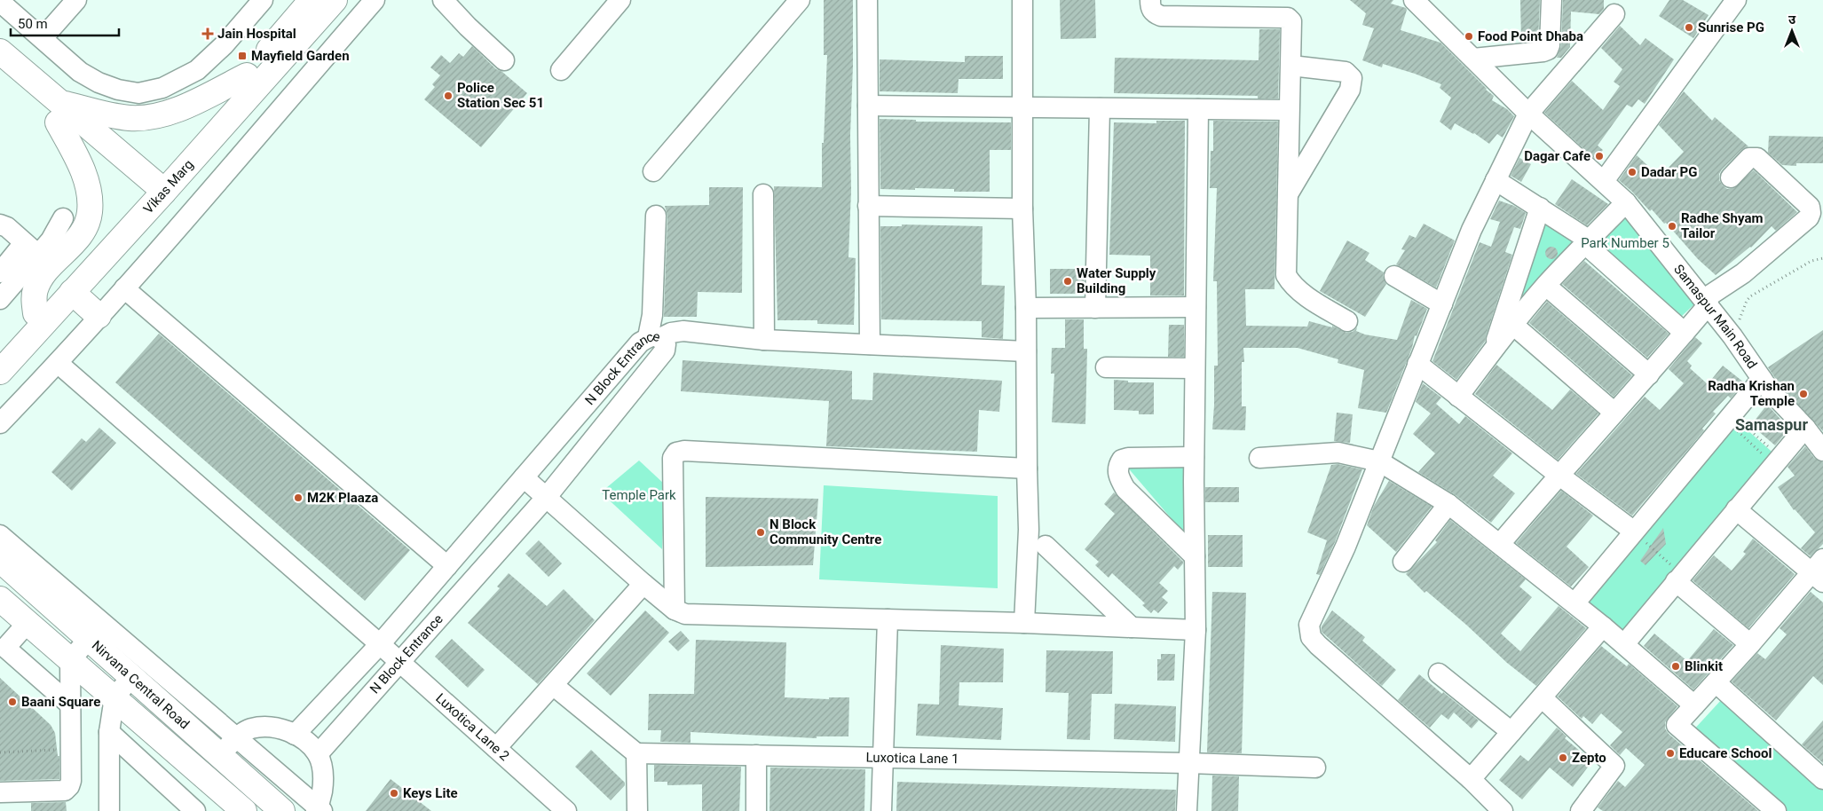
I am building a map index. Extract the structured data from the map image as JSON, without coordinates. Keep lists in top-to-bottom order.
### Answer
{
  "streets": {
    "main road": ["Vikas Marg", "Nirvana Central Road"],
    "street": [
      "Samaspur Main Road",
      "N Block Entrance",
      "Luxotica Lane 2",
      "Luxotica Lane 1"
    ]
  },
  "crossings": [
    ["N Block Entrance", "Luxotica Lane 2"]
  ],
  "districts": ["Samaspur"],
  "parks": ["Park Number 5", "Temple Park"],
  "places": {
    "other": [
      "Sunrise PG",
      "Food Point Dhaba",
      "Police Station Sec 51",
      "Dagar Cafe",
      "Dadar PG",
      "Radhe Shyam Tailor",
      "Water Supply Building",
      "Radha Krishan Temple",
      "M2K Plaaza",
      "N Block Community Centre",
      "Blinkit",
      "Baani Square",
      "Educare School",
      "Zepto",
      "Keys Lite"
    ],
    "health": ["Jain Hospital"],
    "transit": ["Mayfield Garden"]
  },
  "scale_bar": "50 m",
  "north": "top"
}
